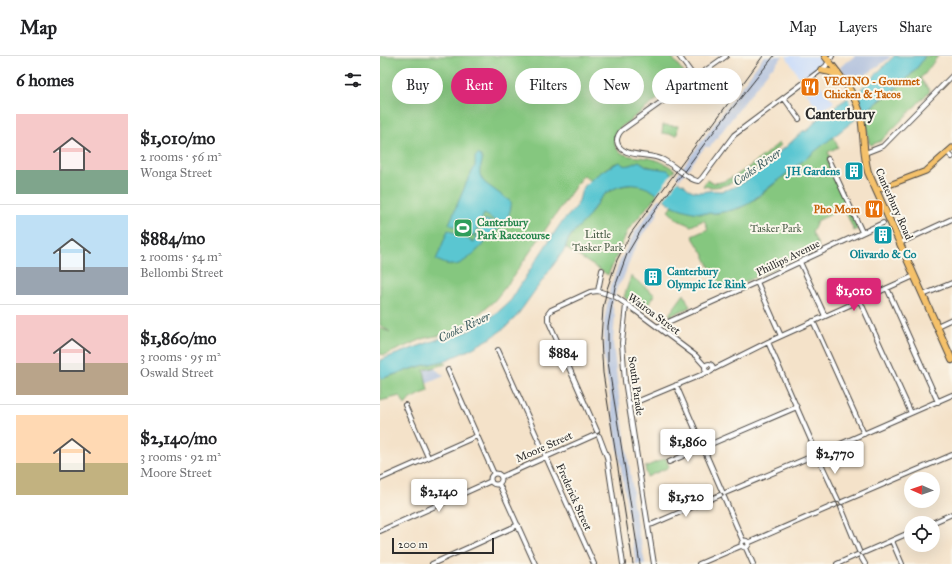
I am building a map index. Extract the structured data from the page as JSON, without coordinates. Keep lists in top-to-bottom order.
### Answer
{
  "streets": {
    "highway": ["Canterbury Road"],
    "street": [
      "Phillips Avenue",
      "Wairoa Street",
      "South Parade",
      "Moore Street",
      "Frederick Street"
    ]
  },
  "crossings": [
    ["Phillips Avenue", "Wairoa Street"],
    ["Wairoa Street", "South Parade"],
    ["Moore Street", "Frederick Street"]
  ],
  "districts": ["Canterbury"],
  "water": ["Cooks River"],
  "parks": ["Tasker Park", "Little Tasker Park"],
  "places": {
    "restaurant": ["VECINO - Gourmet Chicken & Tacos", "Pho Mom"],
    "building": ["JH Gardens", "Olivardo & Co", "Canterbury Olympic Ice Rink"],
    "sports": ["Canterbury Park Racecourse"]
  },
  "scale_bar": "200 m",
  "north": "left",
  "page": {
    "header": "Map",
    "nav": ["Map", "Layers", "Share"],
    "heading": "6 homes",
    "chip": [
      "Buy",
      "Rent",
      "Filters",
      "New",
      "Apartment"
    ],
    "list": [
      {
        "name": "$1,010/mo",
        "note": "2 rooms · 56 m² · Wonga Street"
      },
      {
        "name": "$884/mo",
        "note": "2 rooms · 54 m² · Bellombi Street"
      },
      {
        "name": "$1,860/mo",
        "note": "3 rooms · 95 m² · Oswald Street"
      },
      {
        "name": "$2,140/mo",
        "note": "3 rooms · 92 m² · Moore Street"
      }
    ],
    "price": [
      "$1,010",
      "$884",
      "$1,860",
      "$2,770",
      "$2,140",
      "$1,520"
    ],
    "scale": "200 m"
  }
}
